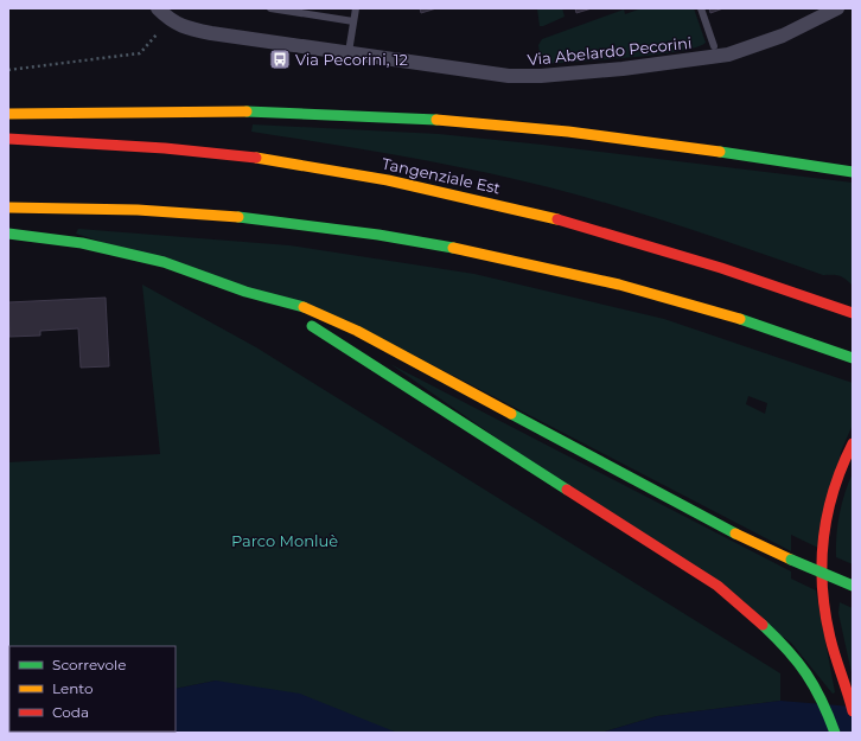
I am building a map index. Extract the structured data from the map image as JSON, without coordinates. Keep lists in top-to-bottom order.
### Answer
{
  "streets": {
    "highway": ["Tangenziale Est"],
    "street": ["Via Abelardo Pecorini"]
  },
  "parks": ["Parco Monluè"],
  "places": {
    "bus stop": ["Via Pecorini, 12"]
  },
  "legend": ["Scorrevole", "Lento", "Coda"]
}
